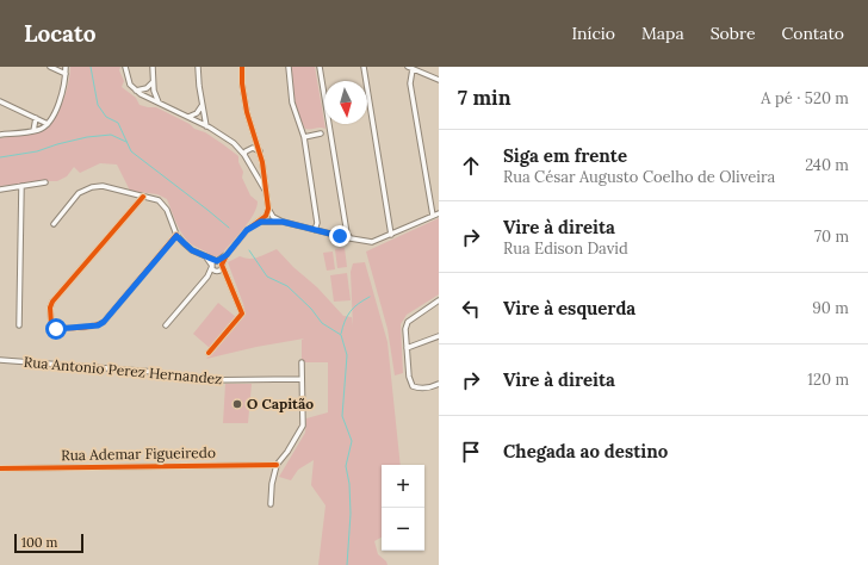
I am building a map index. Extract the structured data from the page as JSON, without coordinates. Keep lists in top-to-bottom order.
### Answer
{
  "streets": {
    "street": ["Rua Antonio Perez Hernandez", "Rua Ademar Figueiredo"]
  },
  "places": ["O Capitão"],
  "scale_bar": "100 m",
  "north": "bottom",
  "page": {
    "header": "Locato",
    "nav": [
      "Início",
      "Mapa",
      "Sobre",
      "Contato"
    ],
    "heading": ["7 min", "A pé · 520 m"],
    "list": [
      ["Siga em frente", "Rua César Augusto Coelho de Oliveira", "240 m"],
      ["Vire à direita", "Rua Edison David", "70 m"],
      ["Vire à esquerda", "90 m"],
      ["Vire à direita", "120 m"],
      "Chegada ao destino"
    ],
    "map_buttons": ["+", "−"],
    "scale": "100 m"
  }
}
